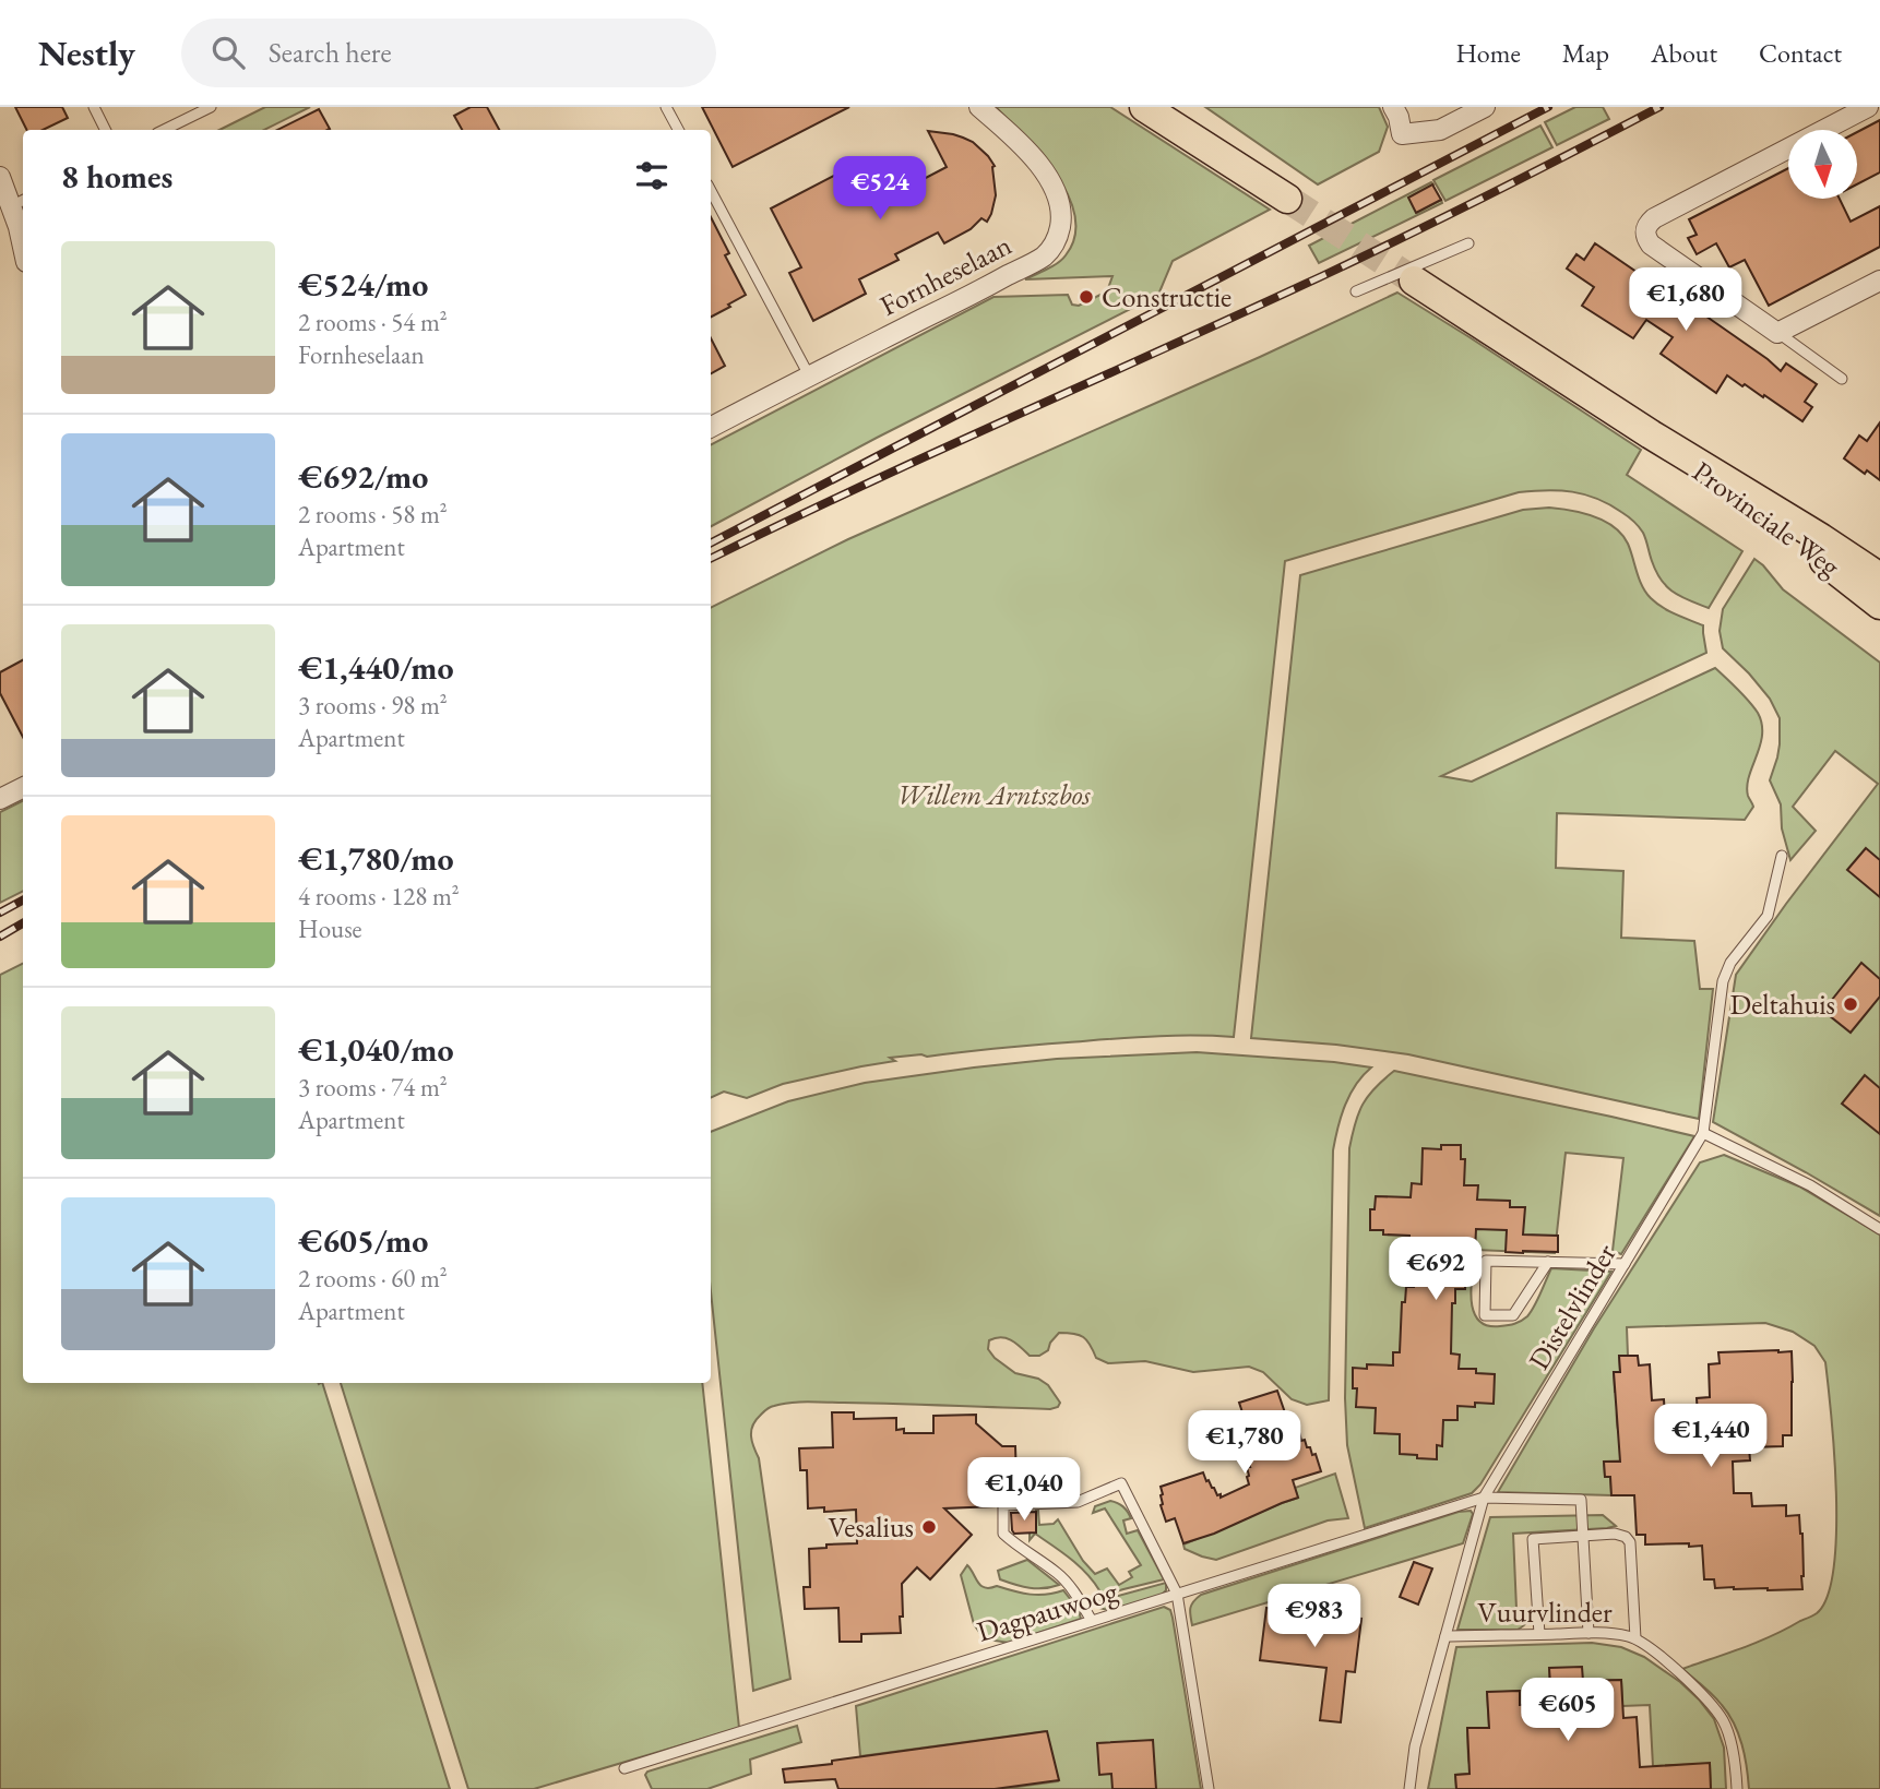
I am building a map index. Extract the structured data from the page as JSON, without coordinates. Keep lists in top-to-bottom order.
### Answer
{
  "streets": {
    "main road": ["Provinciale Weg"],
    "street": ["Fornheselaan"],
    "lane": ["Distelvlinder", "Dagpauwoog", "Vuurvlinder"]
  },
  "crossings": [
    ["Distelvlinder", "Dagpauwoog"],
    ["Distelvlinder", "Vuurvlinder"]
  ],
  "parks": ["Willem Arntszbos"],
  "places": ["Constructie", "Deltahuis", "Vesalius"],
  "north": "bottom",
  "page": {
    "header": "Nestly",
    "search": "Search here",
    "nav": [
      "Home",
      "Map",
      "About",
      "Contact"
    ],
    "heading": "8 homes",
    "price": [
      "€524",
      "€1,680",
      "€692",
      "€1,440",
      "€1,780",
      "€1,040",
      "€983",
      "€605"
    ],
    "list": [
      {
        "name": "€524/mo",
        "note": "2 rooms · 54 m² · Fornheselaan"
      },
      {
        "name": "€692/mo",
        "note": "2 rooms · 58 m² · Apartment"
      },
      {
        "name": "€1,440/mo",
        "note": "3 rooms · 98 m² · Apartment"
      },
      {
        "name": "€1,780/mo",
        "note": "4 rooms · 128 m² · House"
      },
      {
        "name": "€1,040/mo",
        "note": "3 rooms · 74 m² · Apartment"
      },
      {
        "name": "€605/mo",
        "note": "2 rooms · 60 m² · Apartment"
      }
    ]
  }
}
